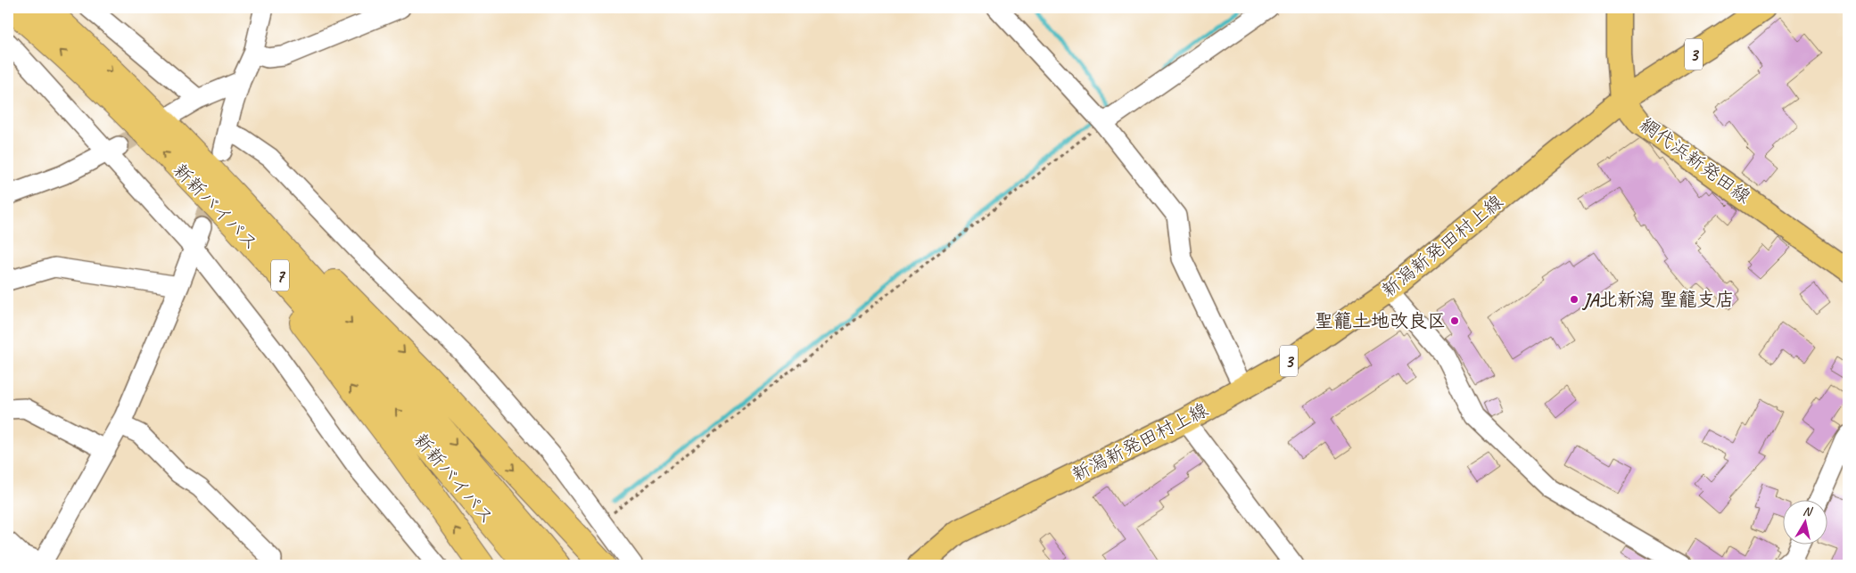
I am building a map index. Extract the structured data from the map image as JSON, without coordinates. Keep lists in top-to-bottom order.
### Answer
{
  "streets": {
    "highway": ["新新バイパス", "7"],
    "main road": ["3", "網代浜新発田線", "新潟新発田村上線"]
  },
  "crossings": [
    ["網代浜新発田線", "新潟新発田村上線"]
  ],
  "places": ["JA北新潟 聖籠支店", "聖籠土地改良区"],
  "north": "top"
}
